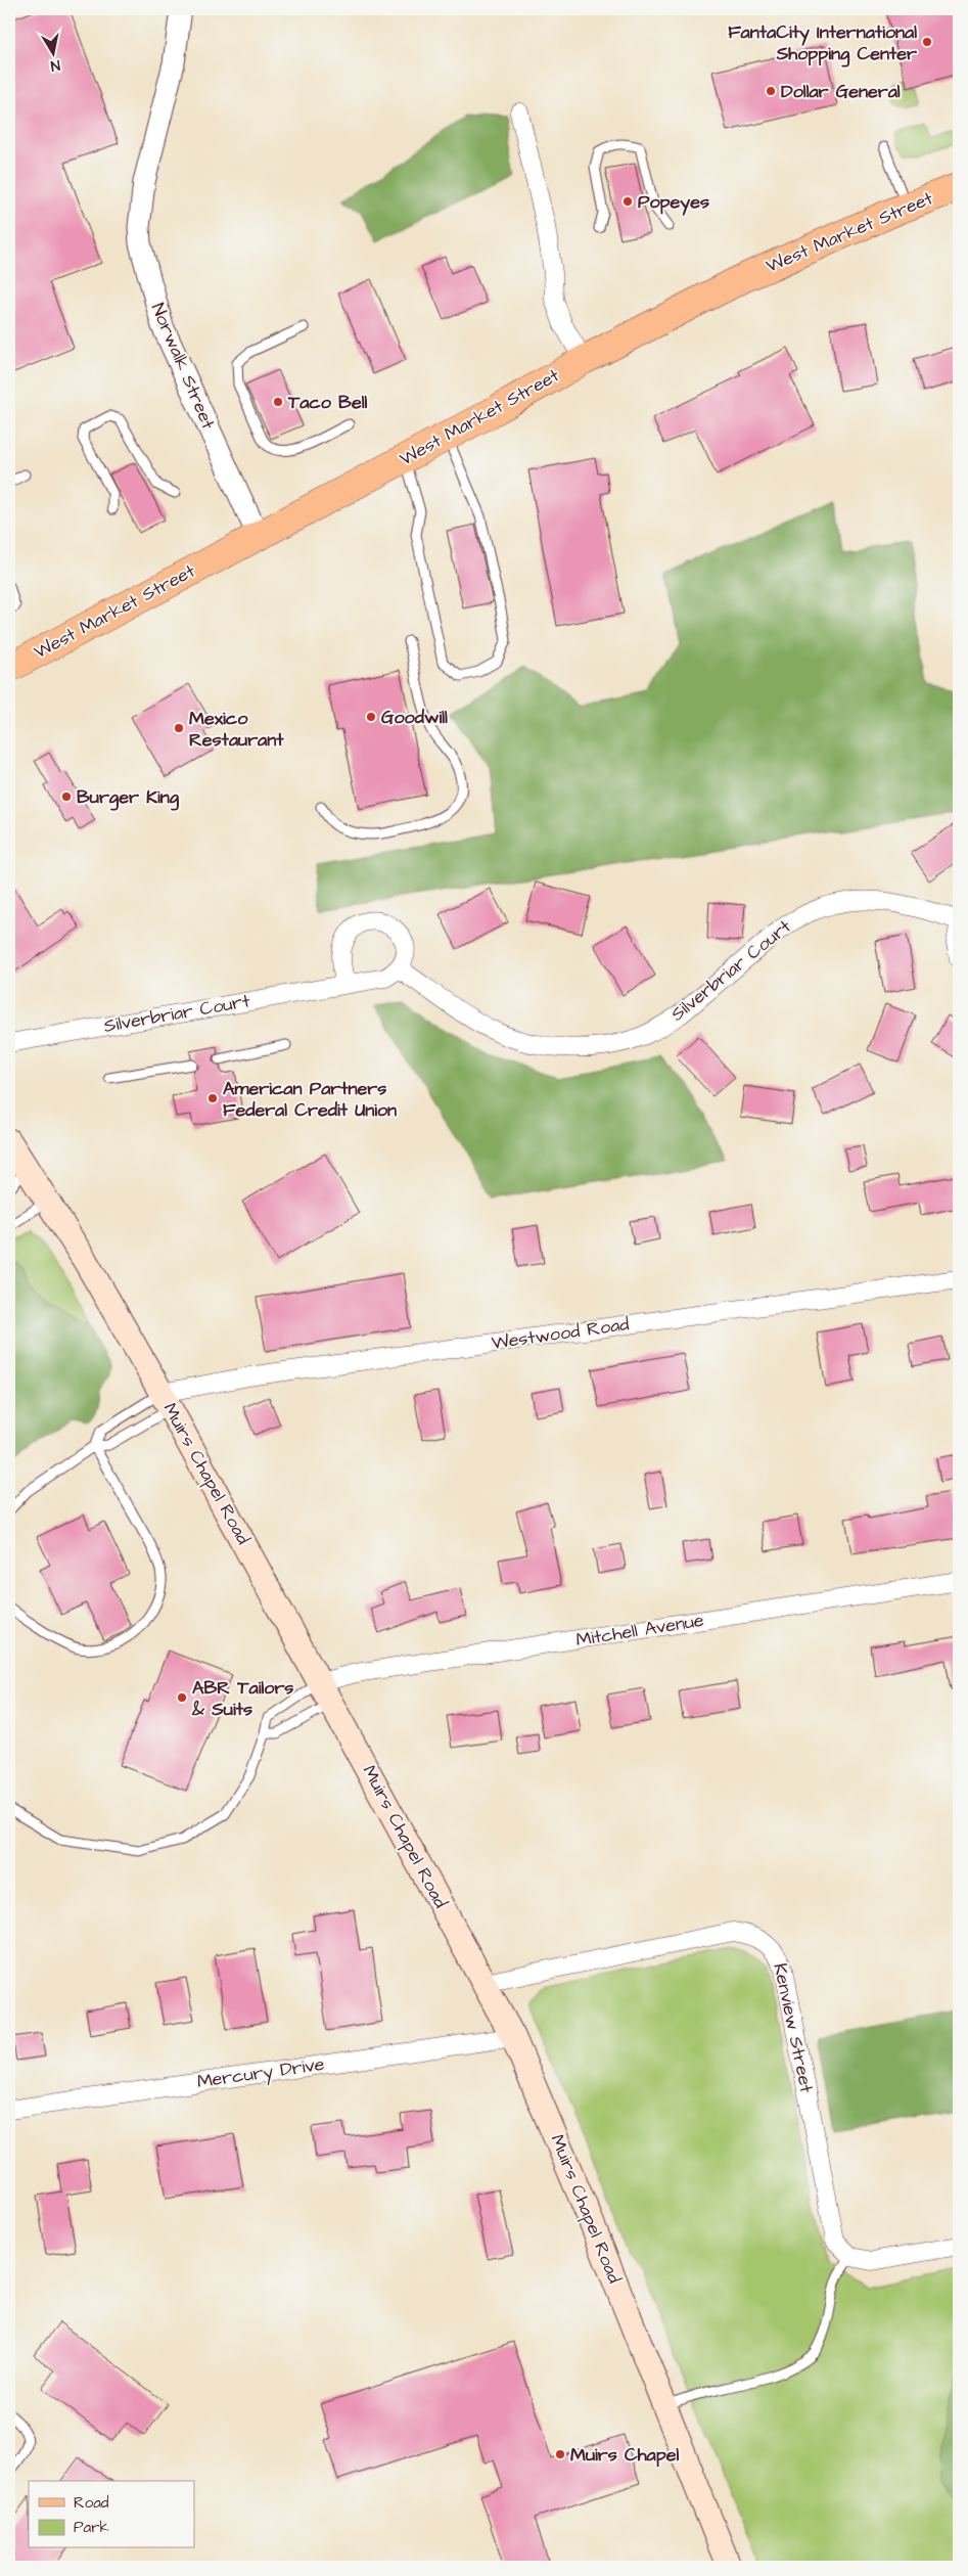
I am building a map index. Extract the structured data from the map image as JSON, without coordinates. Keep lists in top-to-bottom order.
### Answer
{
  "streets": {
    "main road": ["West Market Street", "Muirs Chapel Road"],
    "street": [
      "Norwalk Street",
      "Silverbriar Court",
      "Westwood Road",
      "Mitchell Avenue",
      "Kenview Street",
      "Mercury Drive"
    ]
  },
  "crossings": [
    ["West Market Street", "Norwalk Street"],
    ["Westwood Road", "Muirs Chapel Road"],
    ["Muirs Chapel Road", "Mitchell Avenue"],
    ["Muirs Chapel Road", "Kenview Street"],
    ["Muirs Chapel Road", "Mercury Drive"]
  ],
  "places": [
    "FantaCity International Shopping Center",
    "Dollar General",
    "Popeyes",
    "Taco Bell",
    "Goodwill",
    "Mexico Restaurant",
    "Burger King",
    "American Partners Federal Credit Union",
    "ABR Tailors & Suits",
    "Muirs Chapel"
  ],
  "legend": ["Road", "Park"],
  "north": "bottom"
}
